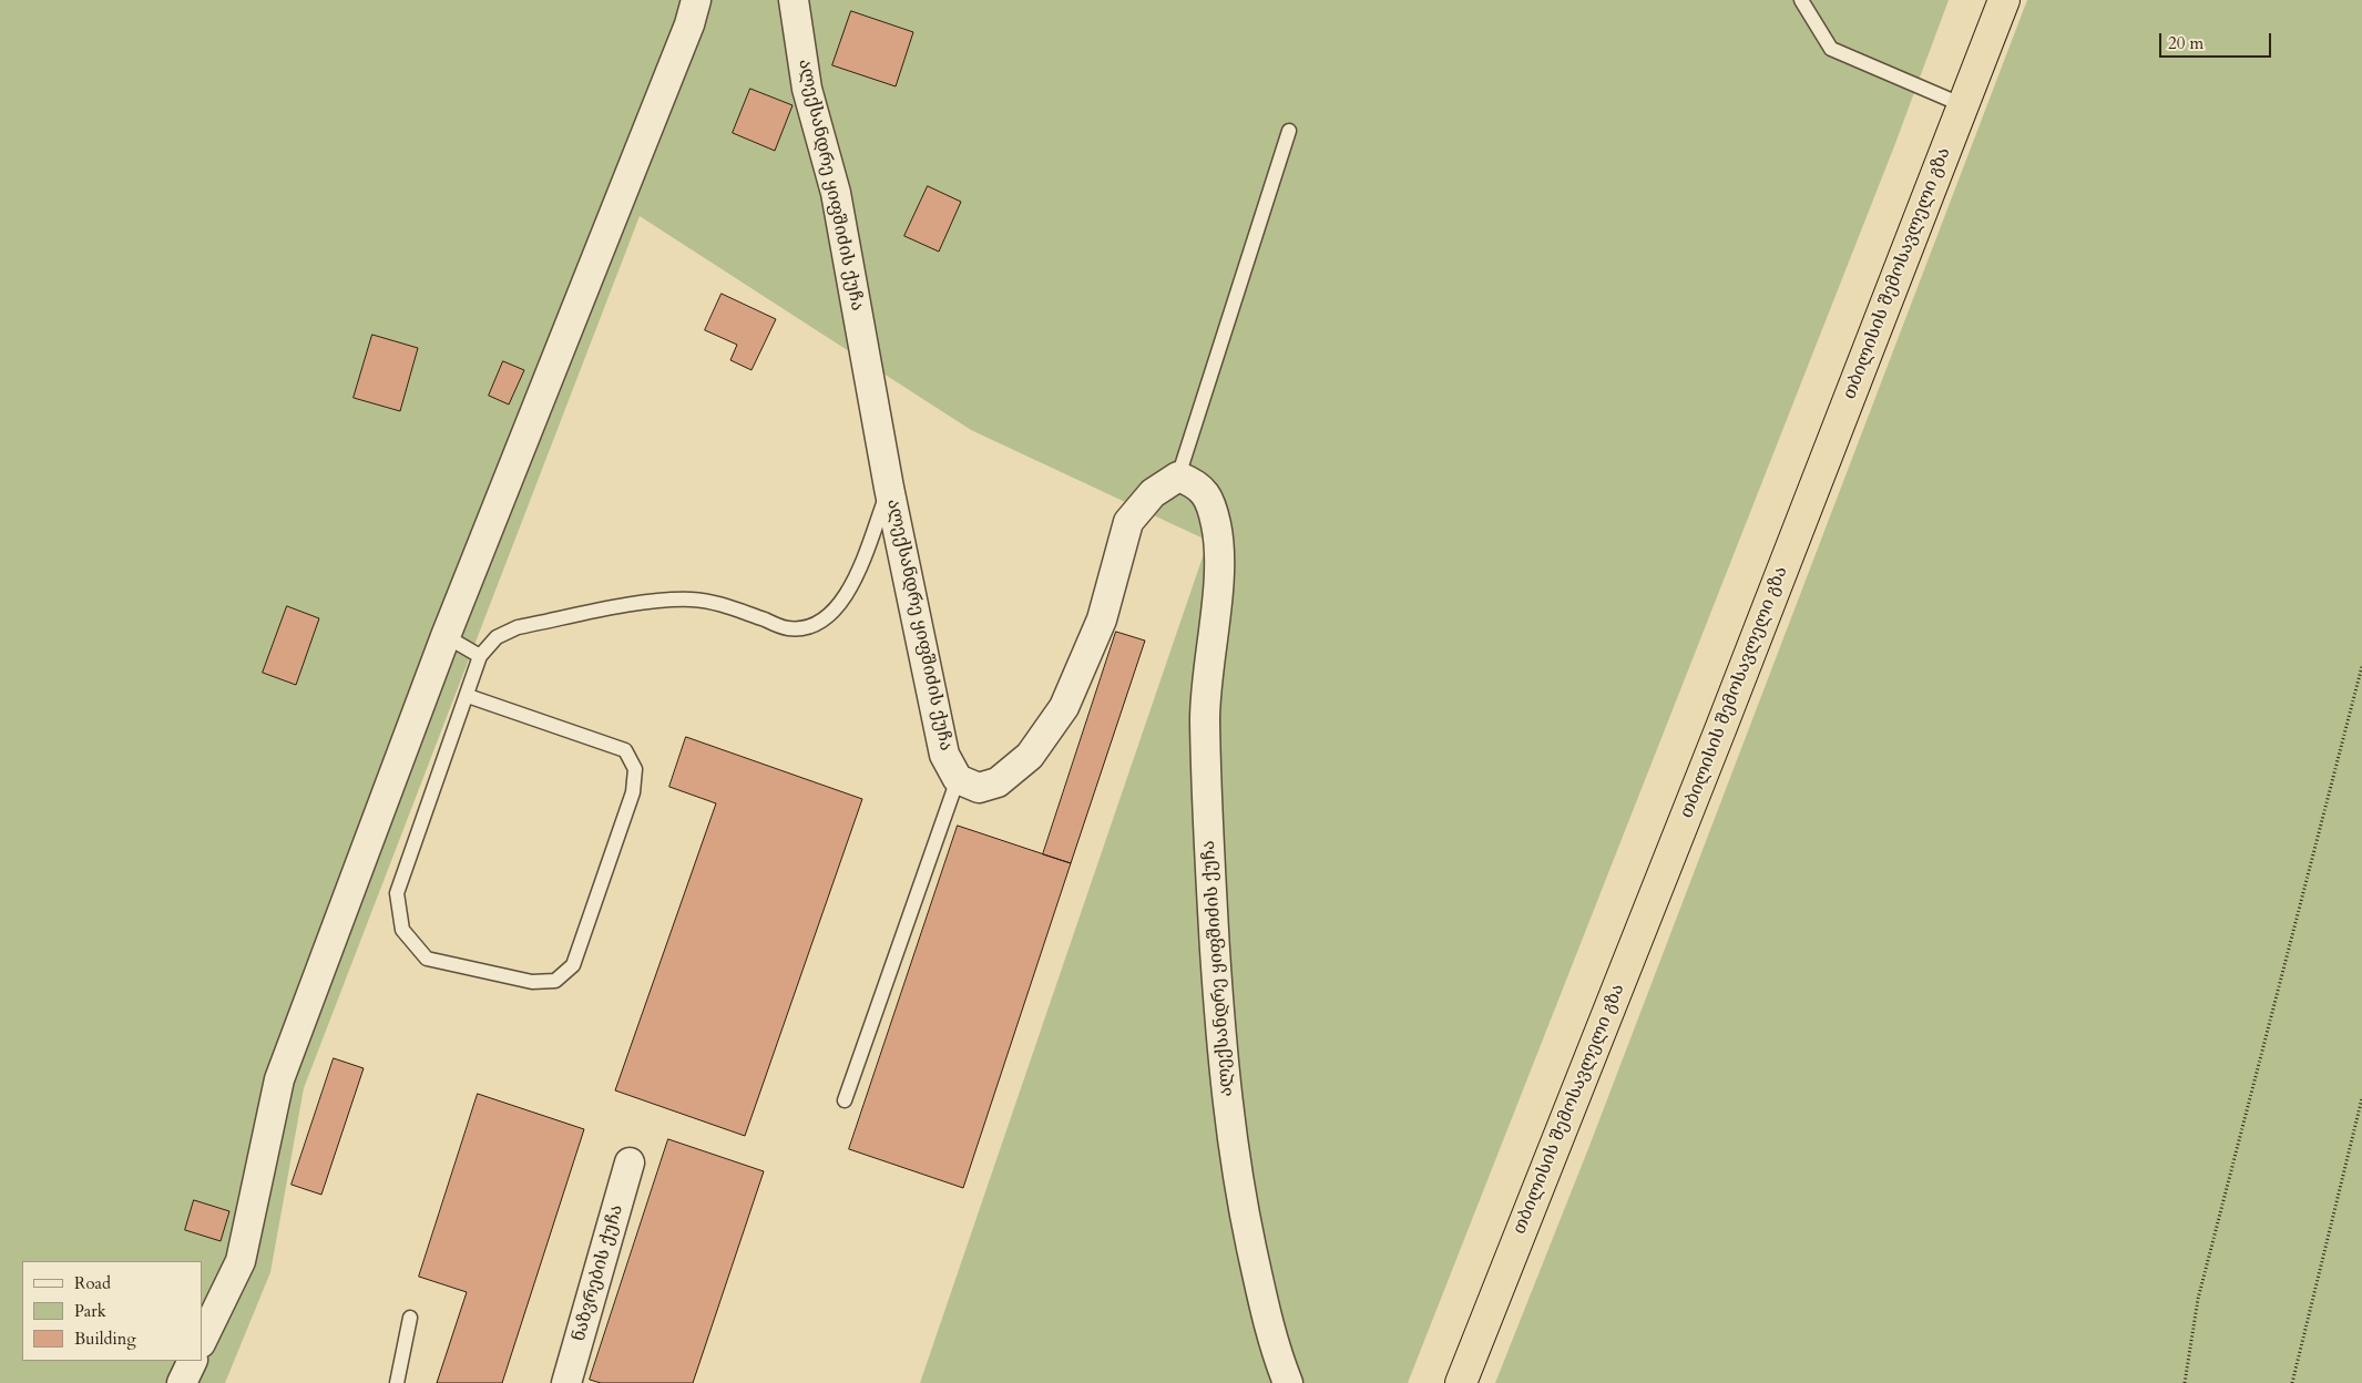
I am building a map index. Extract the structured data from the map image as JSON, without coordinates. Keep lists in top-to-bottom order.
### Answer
{
  "streets": {
    "highway": ["თბილისის შემოსავლელი გზა"],
    "street": ["ალექსანდრე ყიფშიძის ქუჩა", "ნაზვრების ქუჩა"]
  },
  "legend": ["Road", "Park", "Building"],
  "scale_bar": "20 m"
}
